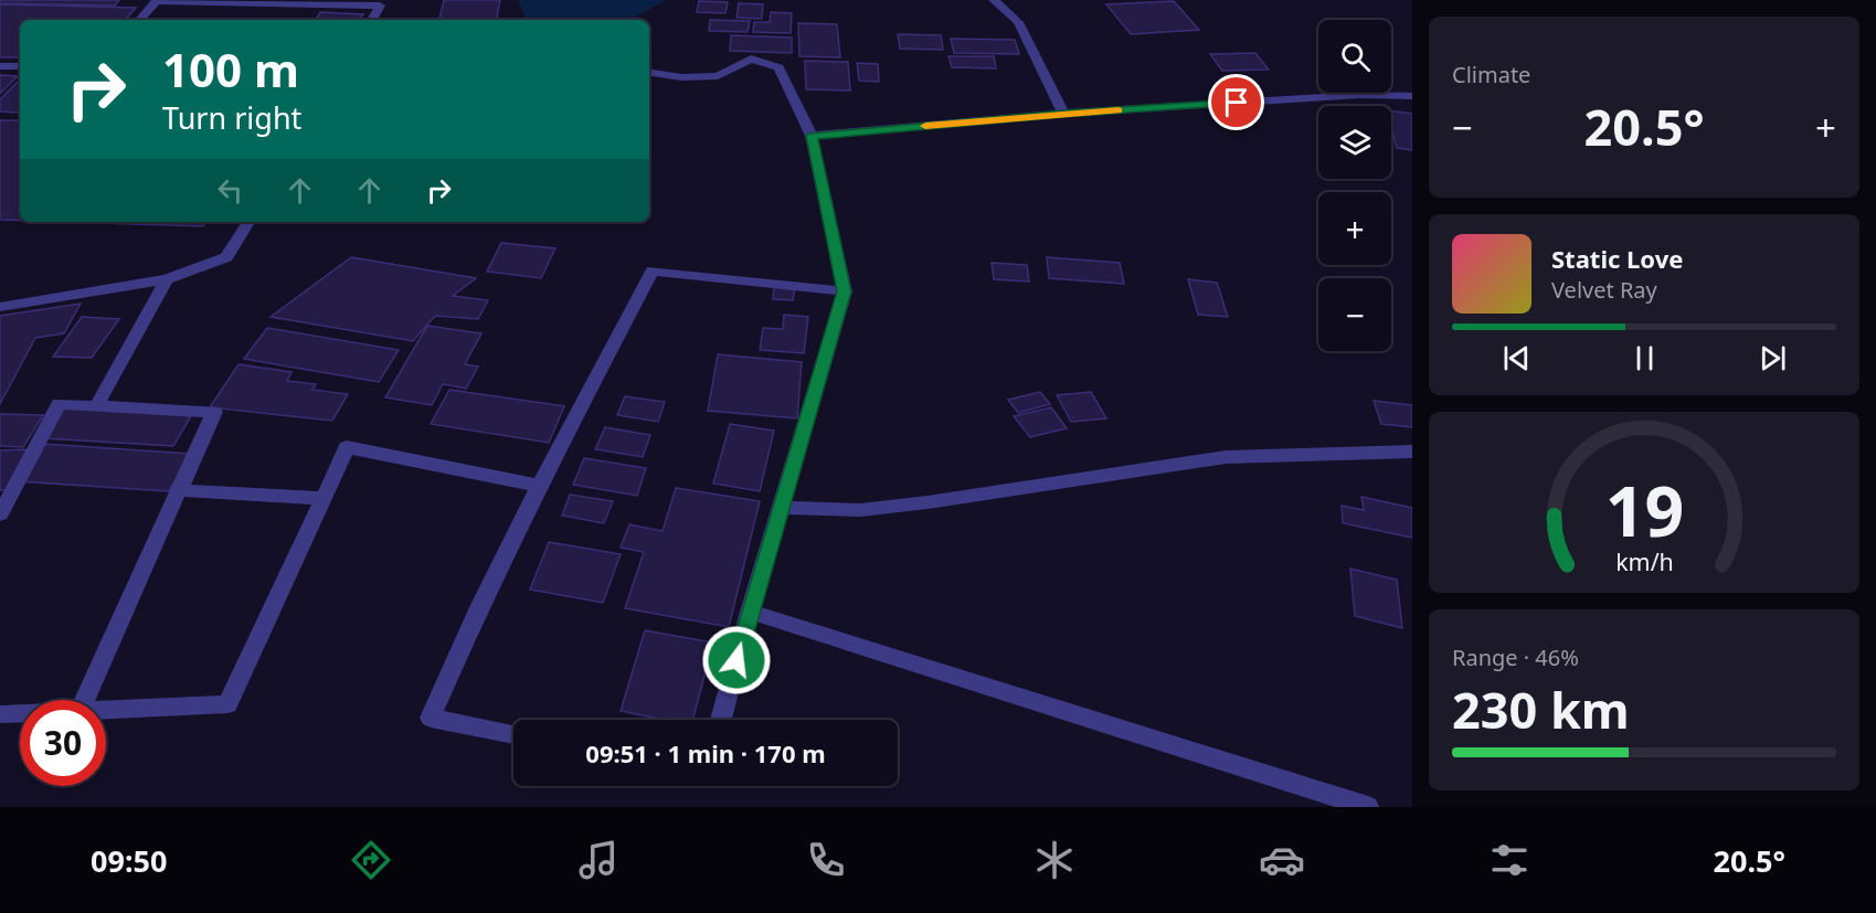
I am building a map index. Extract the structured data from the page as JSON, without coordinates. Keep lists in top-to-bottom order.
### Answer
{
  "page": {
    "tile": [
      "Climate",
      ["Range · 46%", "230 km"]
    ],
    "map_buttons": ["+", "−"],
    "turn": ["100 m", "Turn right"],
    "heat": ["−", "20.5°", "+"],
    "song": ["Static Love", "Velvet Ray"],
    "limit": "30",
    "trip": "09:51 · 1 min · 170 m",
    "tabs": ["09:50", "20.5°"],
    "gauge": ["19", "km/h"]
  }
}
